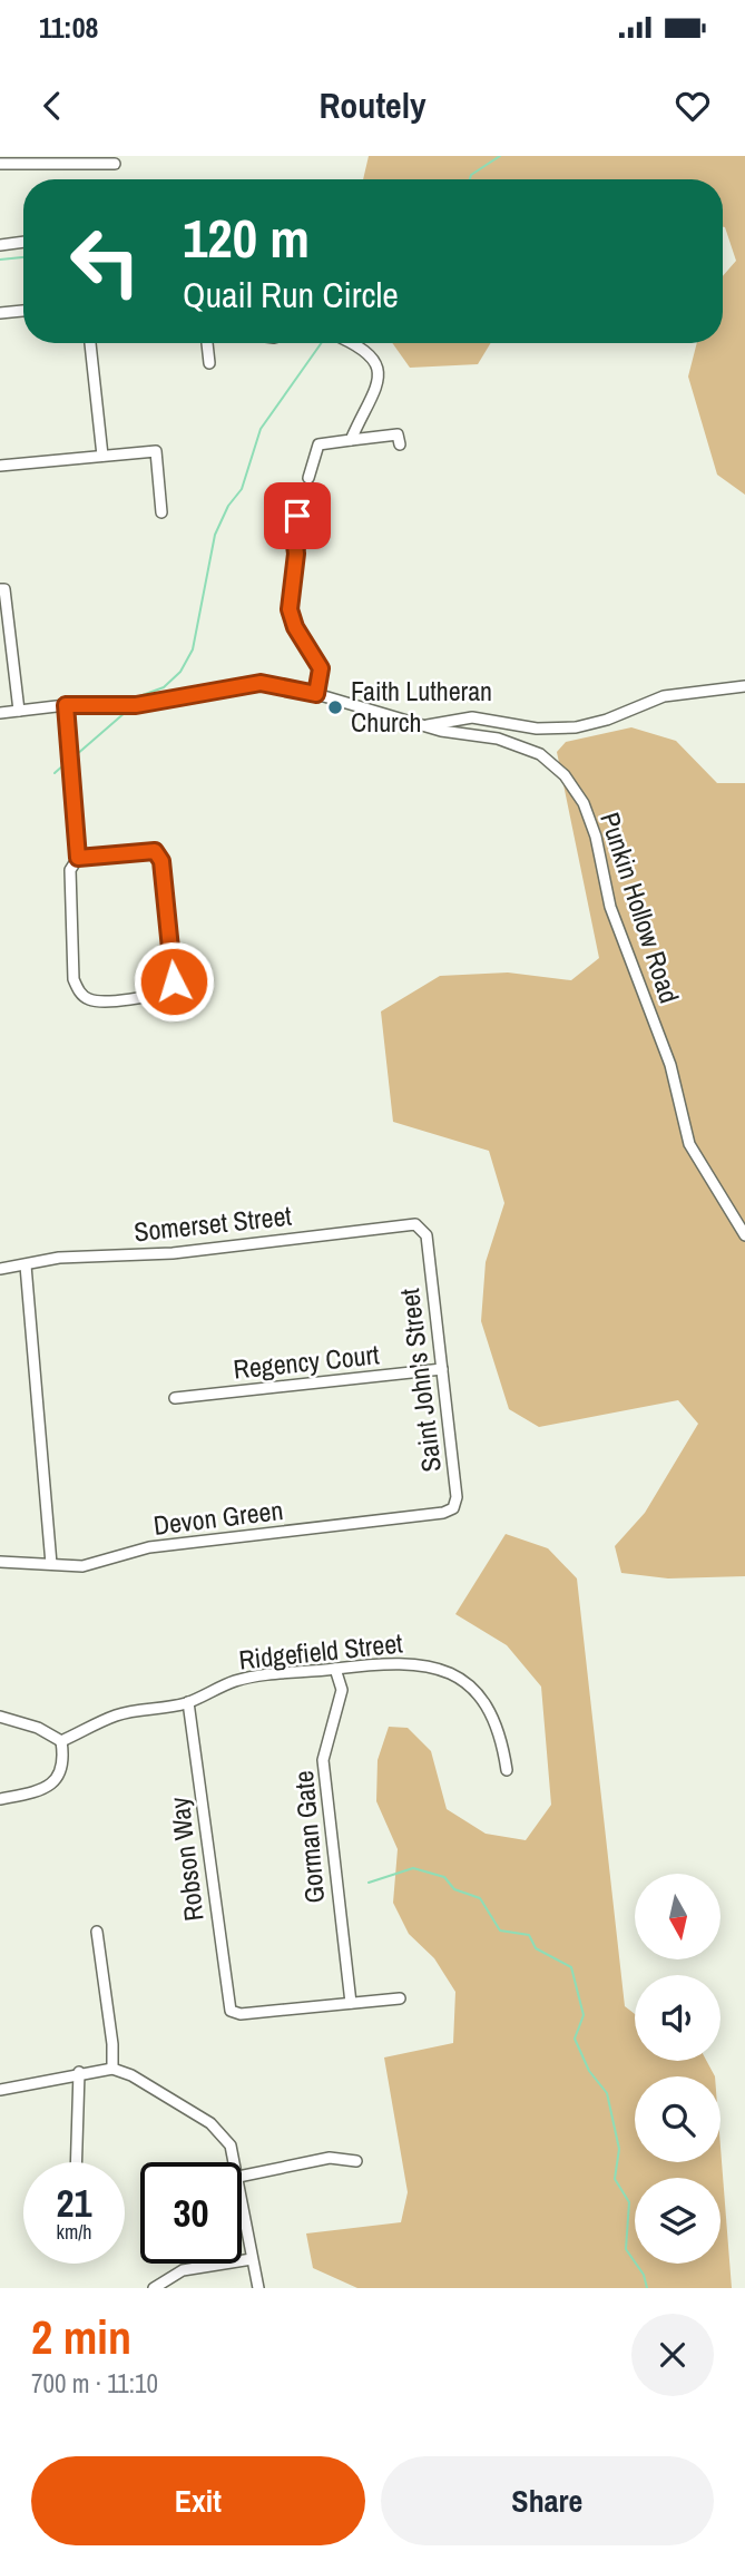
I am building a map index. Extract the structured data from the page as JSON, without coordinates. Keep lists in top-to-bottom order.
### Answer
{
  "streets": {
    "street": [
      "Punkin Hollow Road",
      "Somerset Street",
      "Regency Court",
      "Saint John's Street",
      "Devon Green",
      "Ridgefield Street",
      "Gorman Gate",
      "Robson Way"
    ]
  },
  "crossings": [
    ["Somerset Street", "Saint John's Street"],
    ["Regency Court", "Saint John's Street"],
    ["Saint John's Street", "Devon Green"],
    ["Ridgefield Street", "Gorman Gate"],
    ["Ridgefield Street", "Robson Way"],
    ["Gorman Gate", "Robson Way"]
  ],
  "places": ["Faith Lutheran Church"],
  "north": "bottom",
  "page": {
    "status": "11:08",
    "header": "Routely",
    "turn": ["120 m", "Quail Run Circle"],
    "speed": "21 km/h",
    "limit": "30",
    "heading": ["2 min", "700 m · 11:10"],
    "buttons": ["Exit", "Share"]
  }
}
